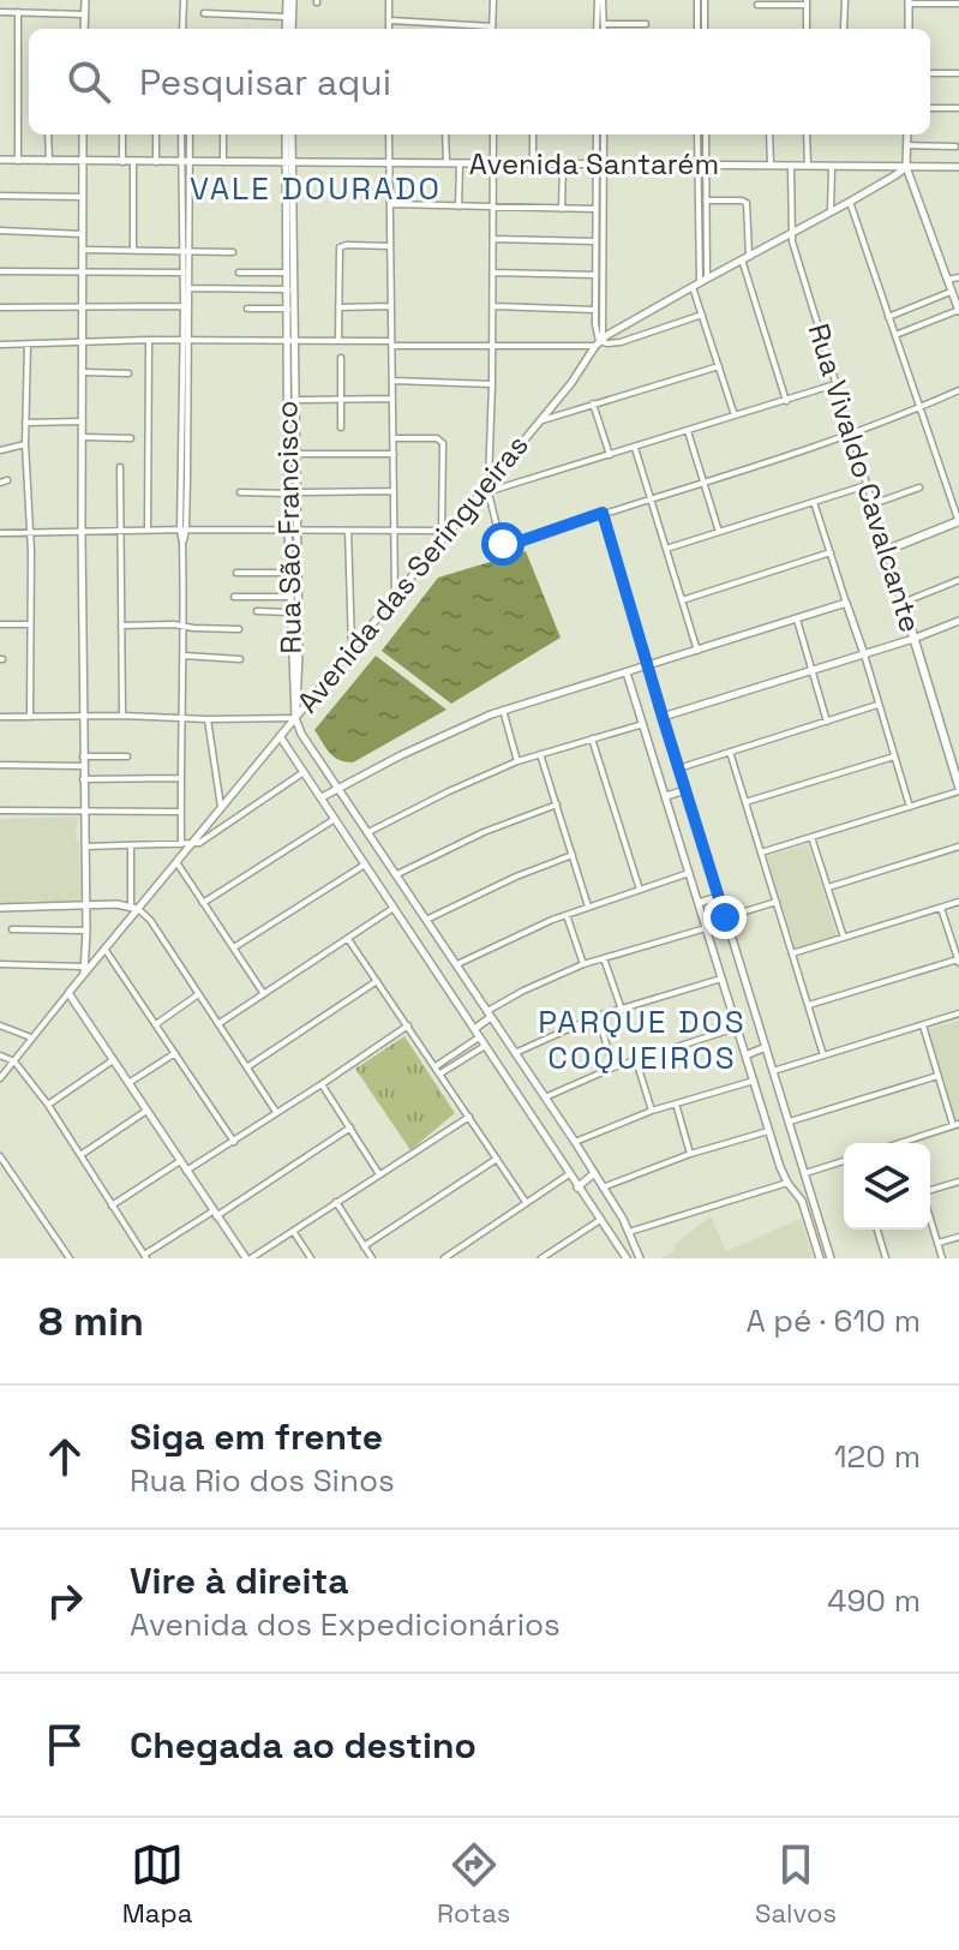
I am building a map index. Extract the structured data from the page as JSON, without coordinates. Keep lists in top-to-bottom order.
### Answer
{
  "streets": {
    "main road": ["Rua Vivaldo Cavalcante"],
    "street": ["Avenida Santarém", "Rua São Francisco", "Avenida das Seringueiras"]
  },
  "crossings": [
    ["Avenida Santarém", "Rua Vivaldo Cavalcante"],
    ["Avenida Santarém", "Rua São Francisco"],
    ["Avenida Santarém", "Avenida das Seringueiras"],
    ["Rua Vivaldo Cavalcante", "Avenida das Seringueiras"],
    ["Rua São Francisco", "Avenida das Seringueiras"]
  ],
  "districts": ["VALE DOURADO", "PARQUE DOS COQUEIROS"],
  "page": {
    "search": "Pesquisar aqui",
    "heading": ["8 min", "A pé · 610 m"],
    "list": [
      ["Siga em frente", "Rua Rio dos Sinos", "120 m"],
      ["Vire à direita", "Avenida dos Expedicionários", "490 m"],
      "Chegada ao destino"
    ],
    "nav": ["Mapa", "Rotas", "Salvos"]
  }
}
